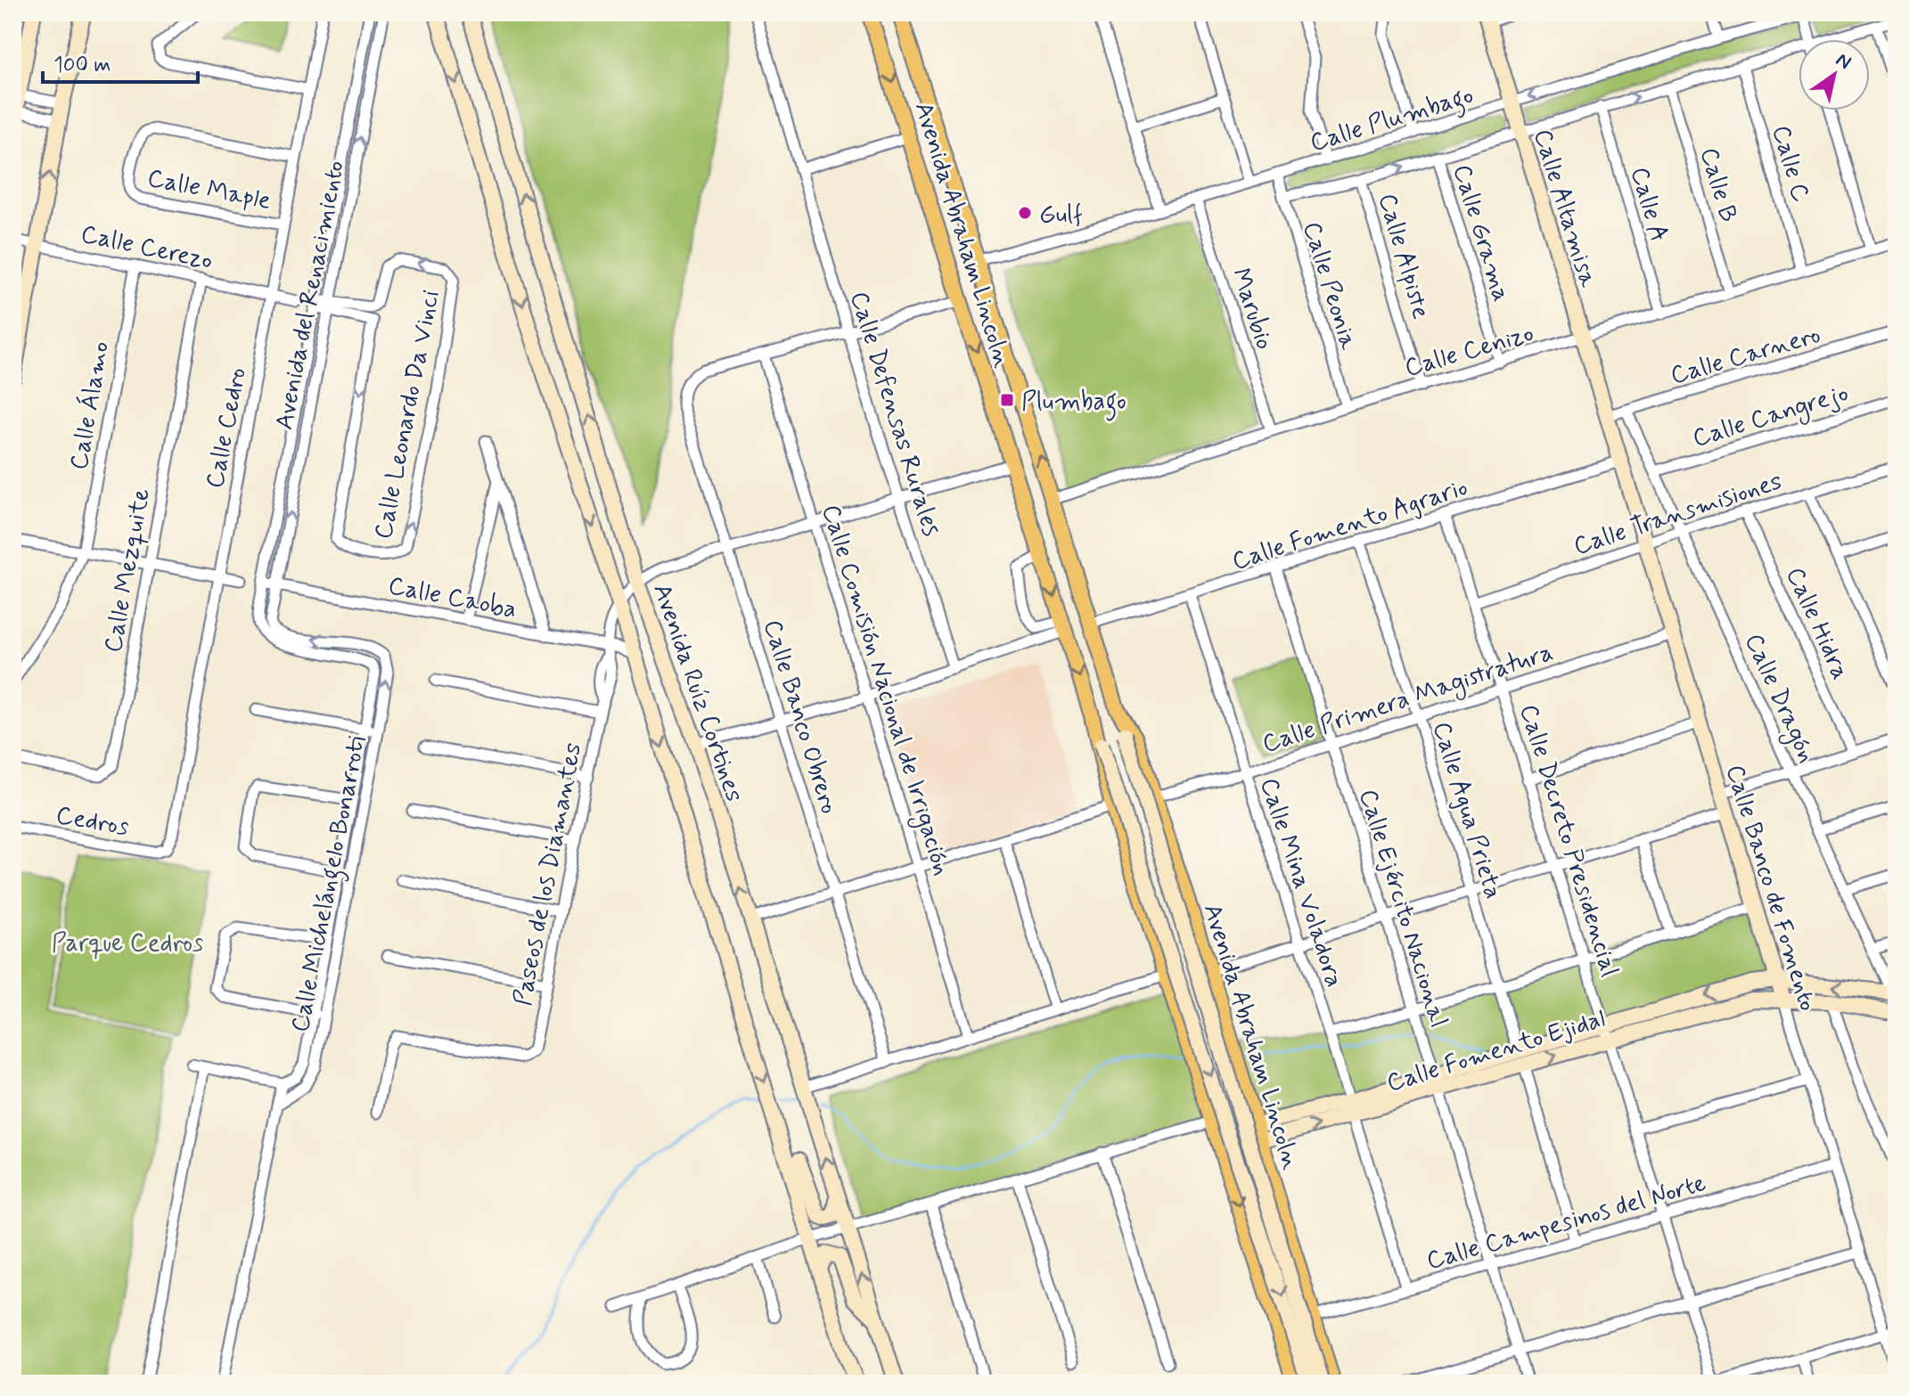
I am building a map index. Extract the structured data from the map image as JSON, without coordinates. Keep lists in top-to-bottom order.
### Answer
{
  "streets": {
    "main road": ["Avenida Abraham Lincoln"],
    "street": [
      "Calle Plumbago",
      "Calle C",
      "Calle B",
      "Calle Maple",
      "Calle A",
      "Calle Altamisa",
      "Calle Grama",
      "Calle Cerezo",
      "Calle Alpiste",
      "Calle Peonia",
      "Avenida del Renacimiento",
      "Marubio",
      "Calle Cenizo",
      "Calle Carnero",
      "Calle Álamo",
      "Calle Defensas Rurales",
      "Calle Leonardo Da Vinci",
      "Calle Cangrejo",
      "Calle Cedro",
      "Calle Transmisiones",
      "Calle Fomento Agrario",
      "Calle Mezquite",
      "Calle Caoba",
      "Calle Hidra",
      "Calle Comisión Nacional de Irrigación",
      "Avenida Ruíz Cortines",
      "Calle Primera Magistratura",
      "Calle Dragón",
      "Calle Banco Obrero",
      "Calle Agua Prieta",
      "Cedros",
      "Calle Decreto Presidencial",
      "Paseos de los Diamantes",
      "Calle Mina Voladora",
      "Calle Michelángelo Bonarroti",
      "Calle Banco de Fomento",
      "Calle Ejército Nacional",
      "Calle Fomento Ejidal",
      "Calle Campesinos del Norte"
    ]
  },
  "crossings": [
    ["Calle Plumbago", "Calle C"],
    ["Calle Plumbago", "Calle B"],
    ["Calle Plumbago", "Calle A"],
    ["Calle Plumbago", "Calle Altamisa"],
    ["Calle Plumbago", "Calle Grama"],
    ["Calle Plumbago", "Avenida Abraham Lincoln"],
    ["Calle Plumbago", "Calle Alpiste"],
    ["Calle Plumbago", "Calle Peonia"],
    ["Calle Plumbago", "Marubio"],
    ["Calle C", "Calle Cenizo"],
    ["Calle B", "Calle Cenizo"],
    ["Calle Maple", "Calle Cedro"],
    ["Calle A", "Calle Cenizo"],
    ["Calle Altamisa", "Calle Cenizo"],
    ["Calle Altamisa", "Calle Carnero"],
    ["Calle Altamisa", "Calle Banco de Fomento"],
    ["Calle Grama", "Calle Cenizo"],
    ["Avenida Abraham Lincoln", "Calle Cenizo"],
    ["Avenida Abraham Lincoln", "Calle Fomento Agrario"],
    ["Avenida Abraham Lincoln", "Calle Primera Magistratura"],
    ["Avenida Abraham Lincoln", "Calle Fomento Ejidal"],
    ["Avenida Abraham Lincoln", "Calle Campesinos del Norte"],
    ["Calle Cerezo", "Calle Álamo"],
    ["Calle Cerezo", "Calle Cedro"],
    ["Calle Cerezo", "Calle Mezquite"],
    ["Calle Alpiste", "Calle Cenizo"],
    ["Calle Peonia", "Calle Cenizo"],
    ["Avenida del Renacimiento", "Calle Leonardo Da Vinci"],
    ["Avenida del Renacimiento", "Calle Caoba"],
    ["Marubio", "Calle Cenizo"],
    ["Calle Carnero", "Calle Dragón"],
    ["Calle Carnero", "Calle Banco de Fomento"],
    ["Calle Cangrejo", "Calle Dragón"],
    ["Calle Cedro", "Cedros"],
    ["Calle Transmisiones", "Calle Hidra"],
    ["Calle Transmisiones", "Calle Dragón"],
    ["Calle Transmisiones", "Calle Decreto Presidencial"],
    ["Calle Transmisiones", "Calle Banco de Fomento"],
    ["Calle Fomento Agrario", "Calle Agua Prieta"],
    ["Calle Fomento Agrario", "Calle Decreto Presidencial"],
    ["Calle Fomento Agrario", "Calle Mina Voladora"],
    ["Calle Fomento Agrario", "Calle Banco de Fomento"],
    ["Calle Fomento Agrario", "Calle Ejército Nacional"],
    ["Calle Caoba", "Avenida Ruíz Cortines"],
    ["Calle Caoba", "Paseos de los Diamantes"],
    ["Calle Comisión Nacional de Irrigación", "Calle Banco Obrero"],
    ["Avenida Ruíz Cortines", "Paseos de los Diamantes"],
    ["Calle Primera Magistratura", "Calle Agua Prieta"],
    ["Calle Primera Magistratura", "Calle Decreto Presidencial"],
    ["Calle Primera Magistratura", "Calle Mina Voladora"],
    ["Calle Primera Magistratura", "Calle Banco de Fomento"],
    ["Calle Primera Magistratura", "Calle Ejército Nacional"],
    ["Calle Dragón", "Calle Fomento Ejidal"],
    ["Calle Agua Prieta", "Calle Fomento Ejidal"],
    ["Calle Decreto Presidencial", "Calle Fomento Ejidal"],
    ["Calle Decreto Presidencial", "Calle Campesinos del Norte"],
    ["Calle Mina Voladora", "Calle Fomento Ejidal"],
    ["Calle Banco de Fomento", "Calle Fomento Ejidal"],
    ["Calle Banco de Fomento", "Calle Campesinos del Norte"],
    ["Calle Ejército Nacional", "Calle Fomento Ejidal"],
    ["Calle Ejército Nacional", "Calle Campesinos del Norte"]
  ],
  "parks": ["Parque Cedros"],
  "places": {
    "other": ["Gulf"],
    "transit": ["Plumbago"]
  },
  "scale_bar": "100 m",
  "north": "top right"
}
